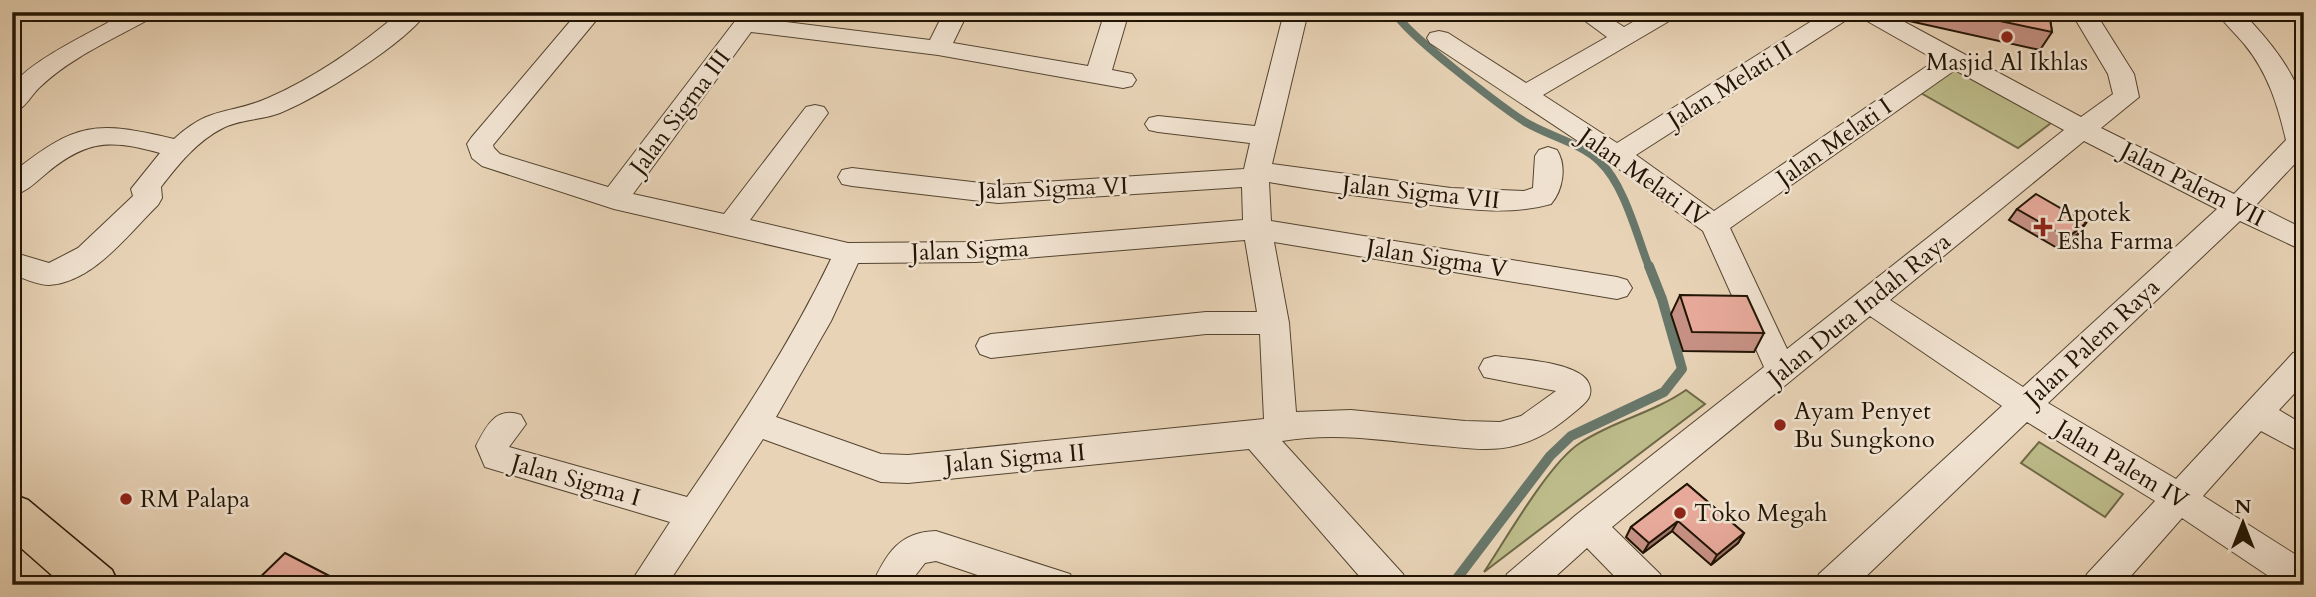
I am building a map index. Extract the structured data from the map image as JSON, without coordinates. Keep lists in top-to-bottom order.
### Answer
{
  "streets": {
    "street": [
      "Jalan Melati II",
      "Jalan Sigma III",
      "Jalan Melati I",
      "Jalan Melati IV",
      "Jalan Palem VII",
      "Jalan Sigma VI",
      "Jalan Sigma VII",
      "Jalan Sigma",
      "Jalan Sigma V",
      "Jalan Duta Indah Raya",
      "Jalan Palem Raya",
      "Jalan Sigma II",
      "Jalan Palem IV",
      "Jalan Sigma I"
    ]
  },
  "crossings": [
    ["Jalan Melati II", "Jalan Melati IV"],
    ["Jalan Sigma III", "Jalan Sigma"],
    ["Jalan Melati I", "Jalan Melati IV"],
    ["Jalan Melati I", "Jalan Palem VII"],
    ["Jalan Melati IV", "Jalan Duta Indah Raya"],
    ["Jalan Palem VII", "Jalan Duta Indah Raya"],
    ["Jalan Palem VII", "Jalan Palem Raya"],
    ["Jalan Sigma VI", "Jalan Sigma VII"],
    ["Jalan Sigma", "Jalan Sigma V"],
    ["Jalan Duta Indah Raya", "Jalan Palem IV"],
    ["Jalan Palem Raya", "Jalan Palem IV"]
  ],
  "places": {
    "other": [
      "Masjid Al Ikhlas",
      "Ayam Penyet Bu Sungkono",
      "RM Palapa",
      "Toko Megah"
    ],
    "health": ["Apotek Esha Farma"]
  },
  "north": "top"
}
